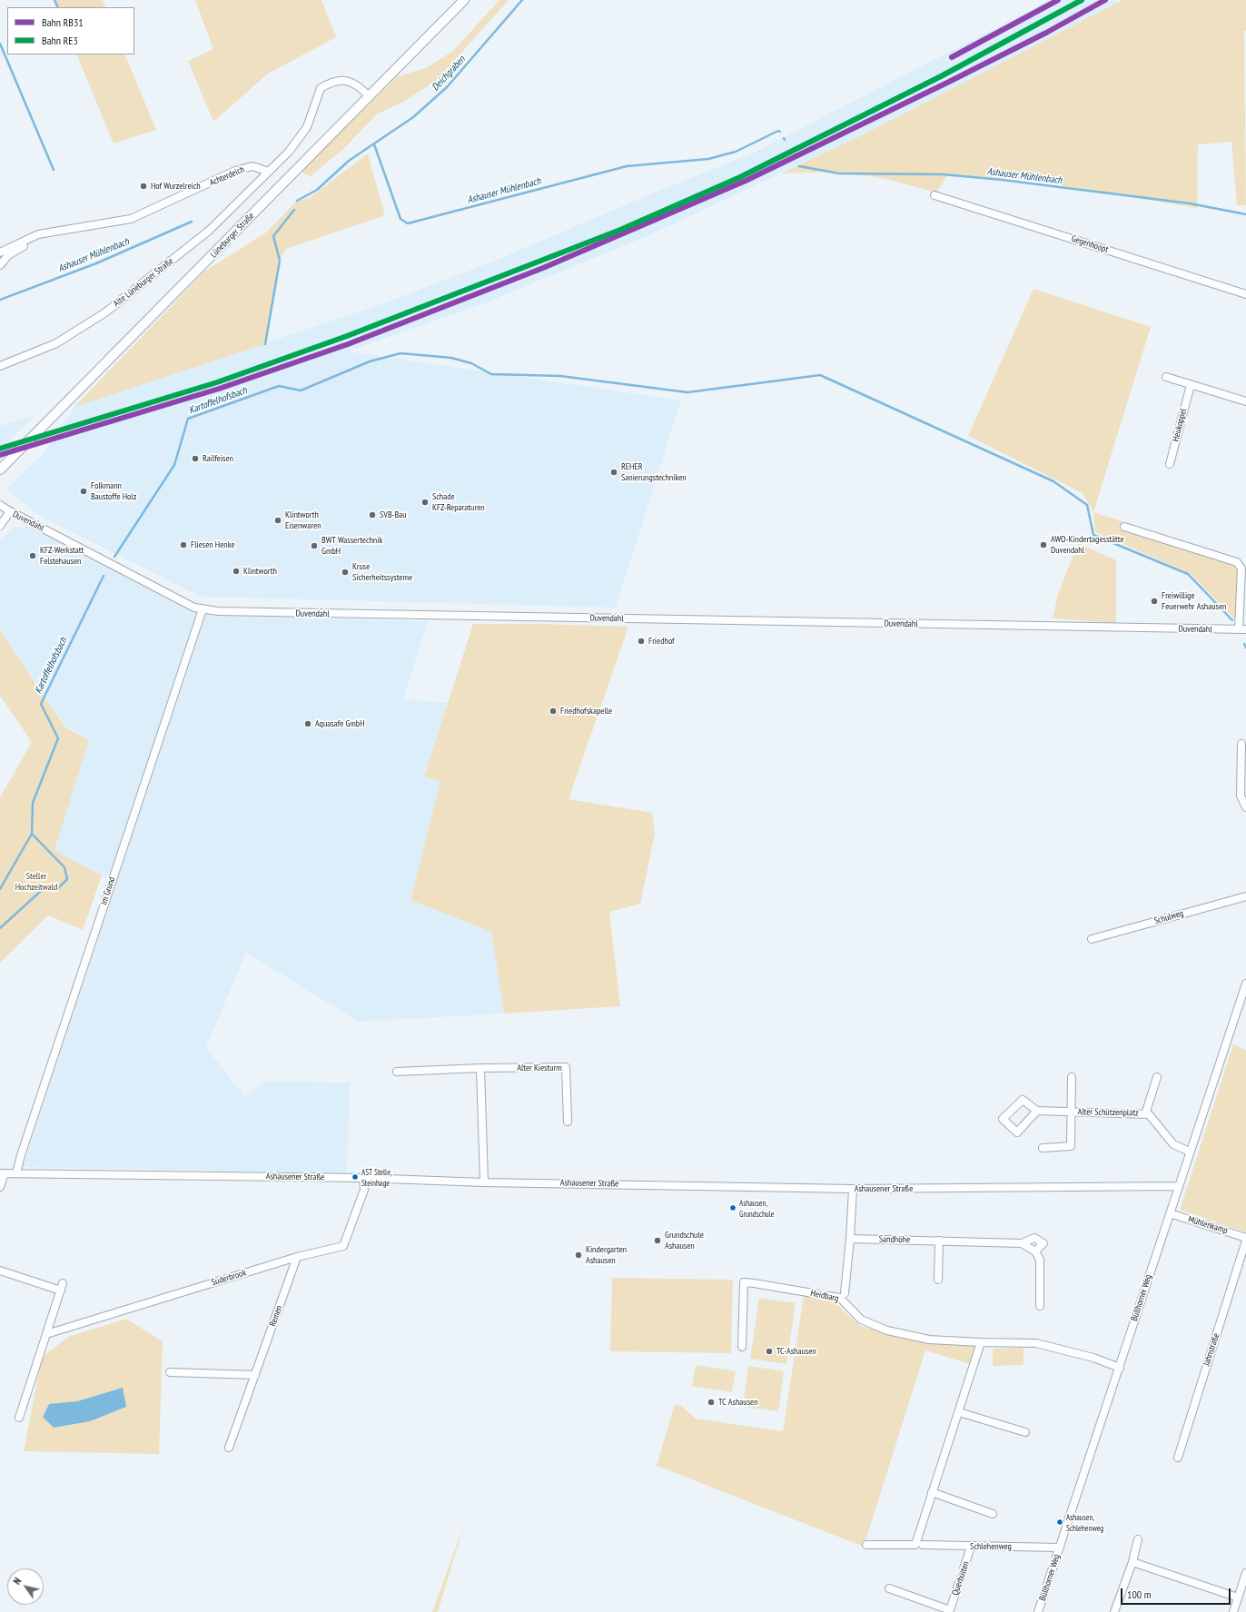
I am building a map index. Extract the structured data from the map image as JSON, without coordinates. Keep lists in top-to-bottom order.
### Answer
{
  "streets": {
    "main road": ["Lüneburger Straße"],
    "street": [
      "Achterdeich",
      "Gegenhoopt",
      "Alte Lüneburger Straße",
      "Heukoppel",
      "Duvendahl",
      "Im Grund",
      "Schulweg",
      "Alter Kiesturm",
      "Alter Schützenplatz",
      "Ashausener Straße",
      "Mühlenkamp",
      "Sandhöhe",
      "Suderbrook",
      "Heidbarg",
      "Büllhorner Weg",
      "Remen",
      "Jahnstraße",
      "Schlehenweg",
      "Querbülten"
    ]
  },
  "crossings": [
    ["Achterdeich", "Alte Lüneburger Straße"],
    ["Duvendahl", "Im Grund"],
    ["Im Grund", "Ashausener Straße"],
    ["Alter Schützenplatz", "Büllhorner Weg"],
    ["Ashausener Straße", "Suderbrook"],
    ["Ashausener Straße", "Büllhorner Weg"],
    ["Mühlenkamp", "Büllhorner Weg"],
    ["Suderbrook", "Remen"],
    ["Heidbarg", "Büllhorner Weg"],
    ["Büllhorner Weg", "Schlehenweg"],
    ["Schlehenweg", "Querbülten"]
  ],
  "water": ["Deichgraben", "Ashauser Mühlenbach", "Kartoffelhofsbach"],
  "parks": ["Steller Hochzeitwald"],
  "places": [
    "Hof Wurzelreich",
    "Railfeisen",
    "REHER Sanierungstechniken",
    "Folkmann Baustoffe Holz",
    "Schade KFZ-Reparaturen",
    "SVB-Bau",
    "Klintworth Eisenwaren",
    "Fliesen Henke",
    "AWO-Kindertagesstätte Duvendahl",
    "BWT Wassertechnik GmbH",
    "KFZ-Werkstatt Felstehausen",
    "Klintworth",
    "Kruse Sicherheitssysteme",
    "Freiwillige Feuerwehr Ashausen",
    "Friedhof",
    "Friedhofskapelle",
    "Aquasafe GmbH",
    "AST Stelle, Steinhage",
    "Ashausen, Grundschule",
    "Grundschule Ashausen",
    "Kindergarten Ashausen",
    "TC-Ashausen",
    "TC Ashausen",
    "Ashausen, Schlehenweg"
  ],
  "lines": ["rail line RB31", "rail line RE3"],
  "legend": ["Bahn RB31", "Bahn RE3"],
  "scale_bar": "100 m",
  "north": "top left"
}
